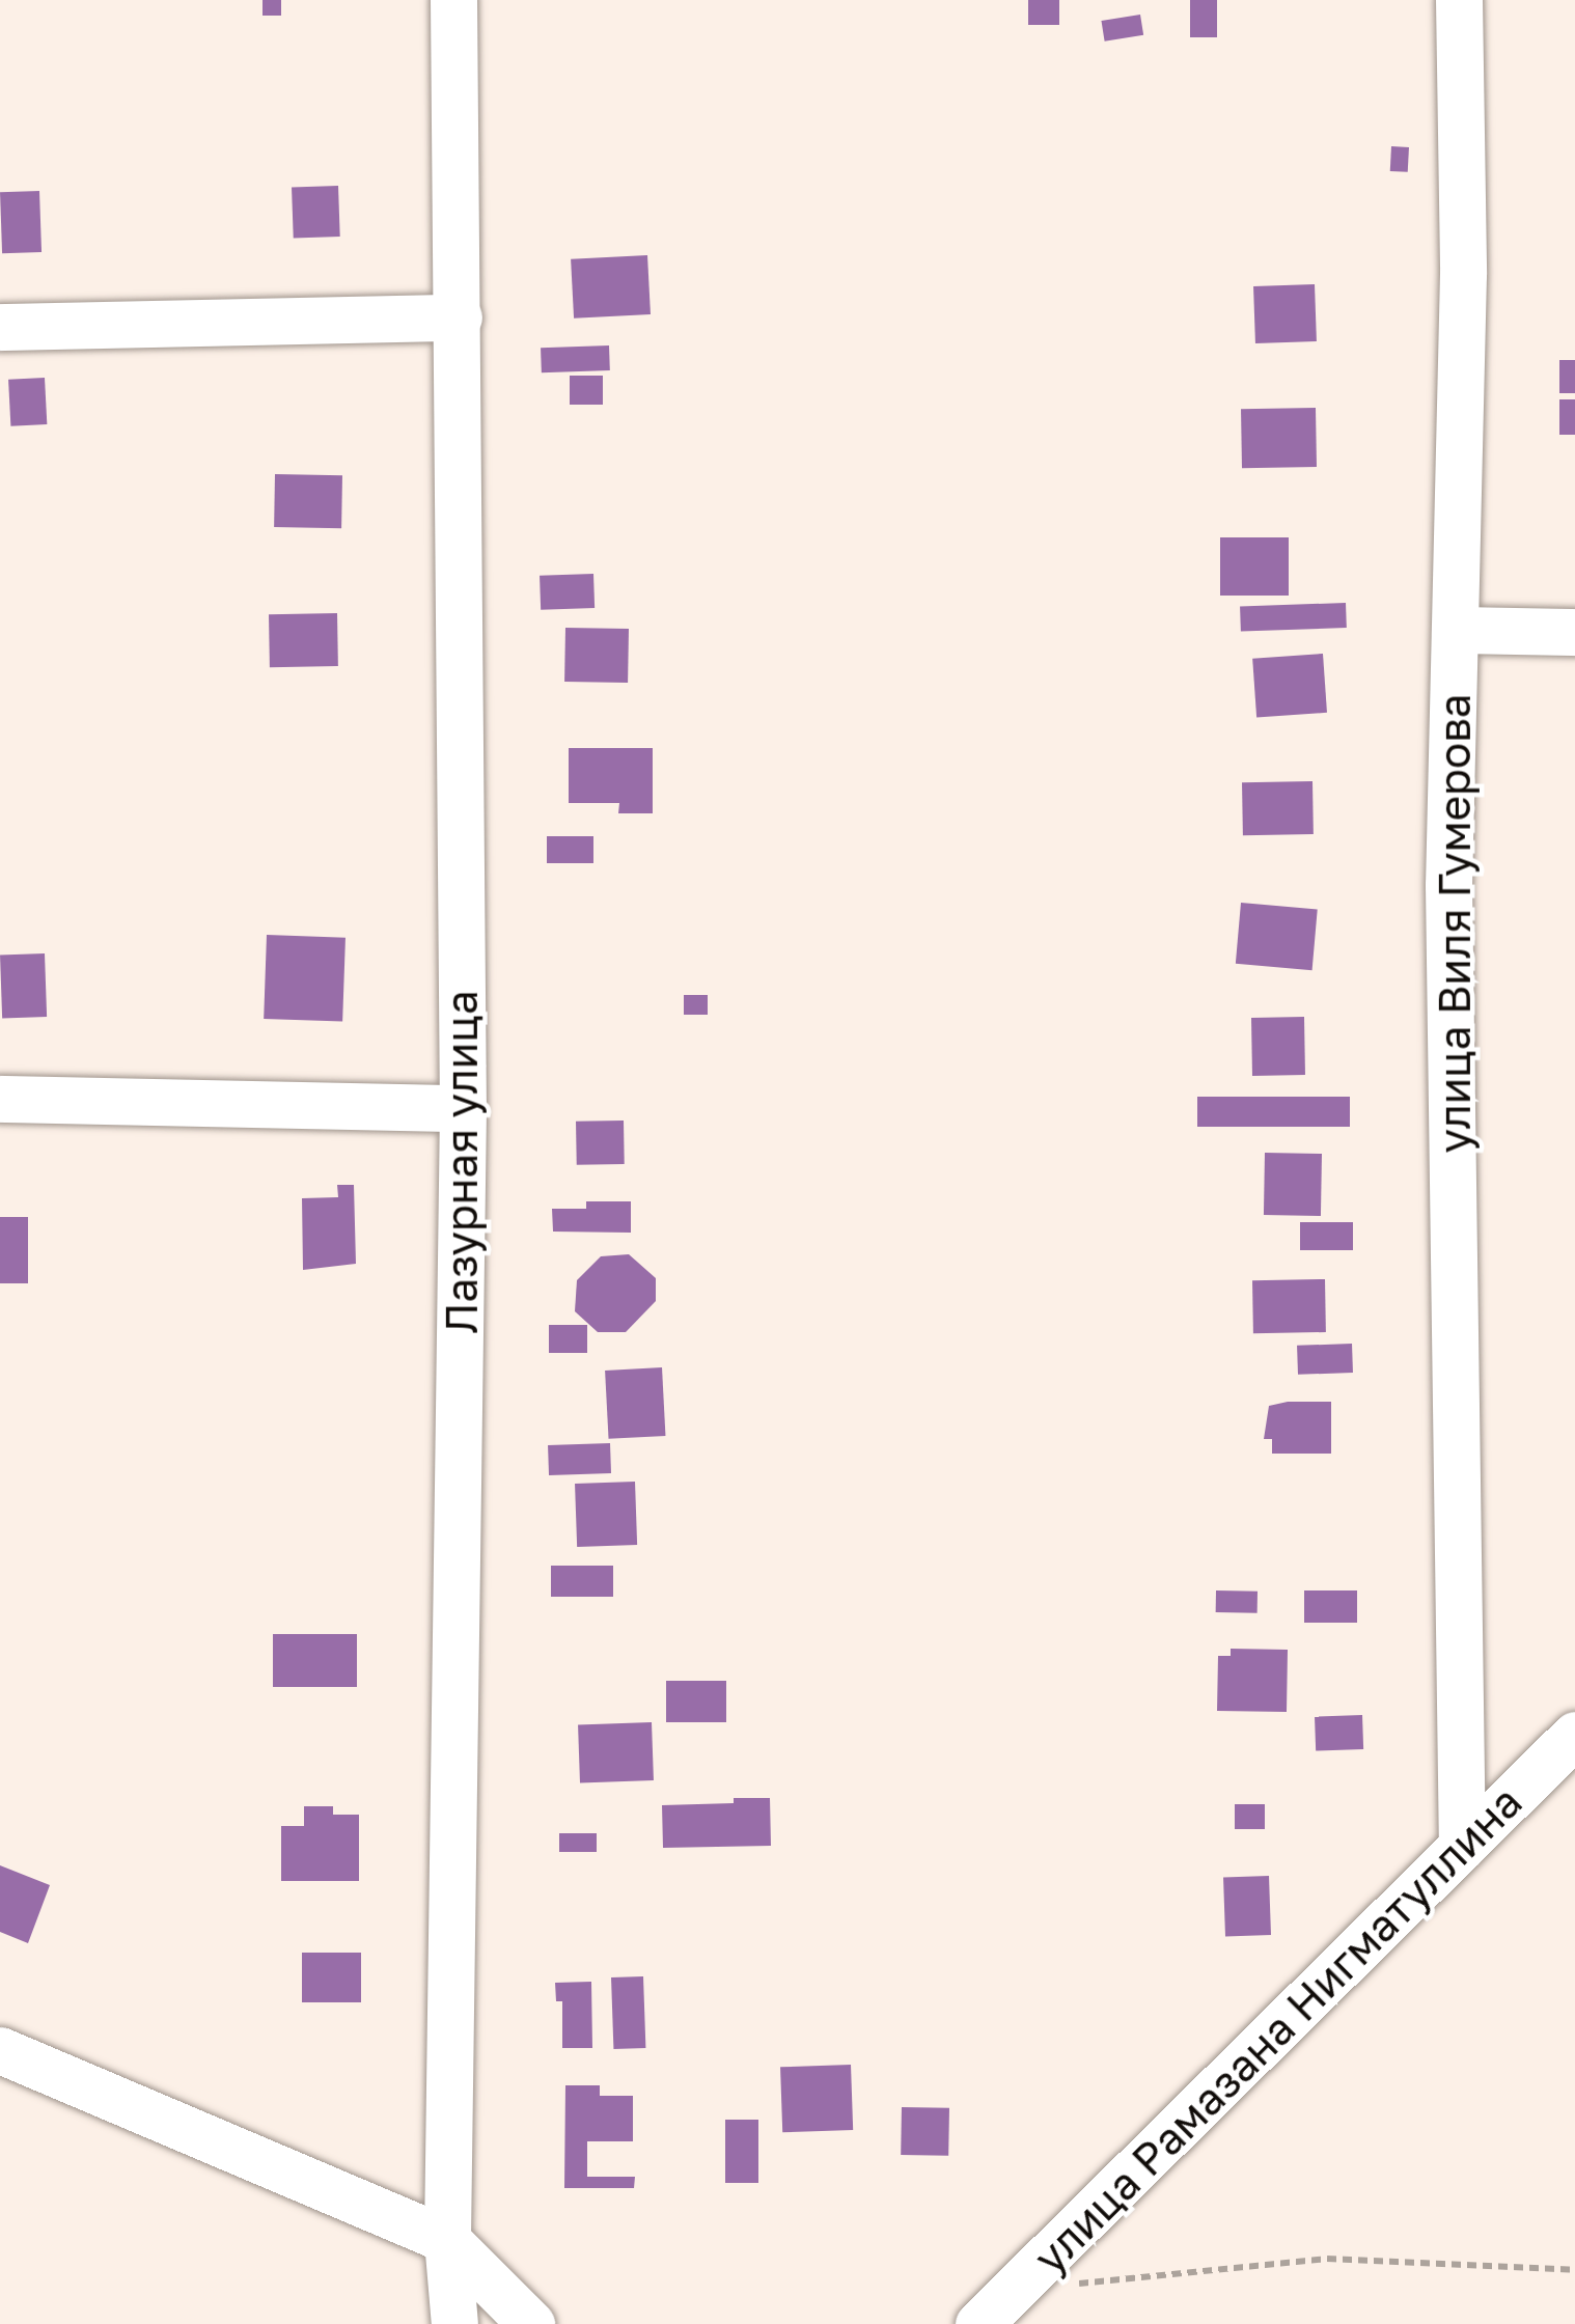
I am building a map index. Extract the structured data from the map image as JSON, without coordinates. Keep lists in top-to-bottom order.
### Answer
{
  "streets": {
    "street": ["улица Виля Гумерова", "Лазурная улица", "улица Рамазана Нигматуллина"]
  },
  "crossings": [
    ["улица Виля Гумерова", "улица Рамазана Нигматуллина"]
  ]
}
